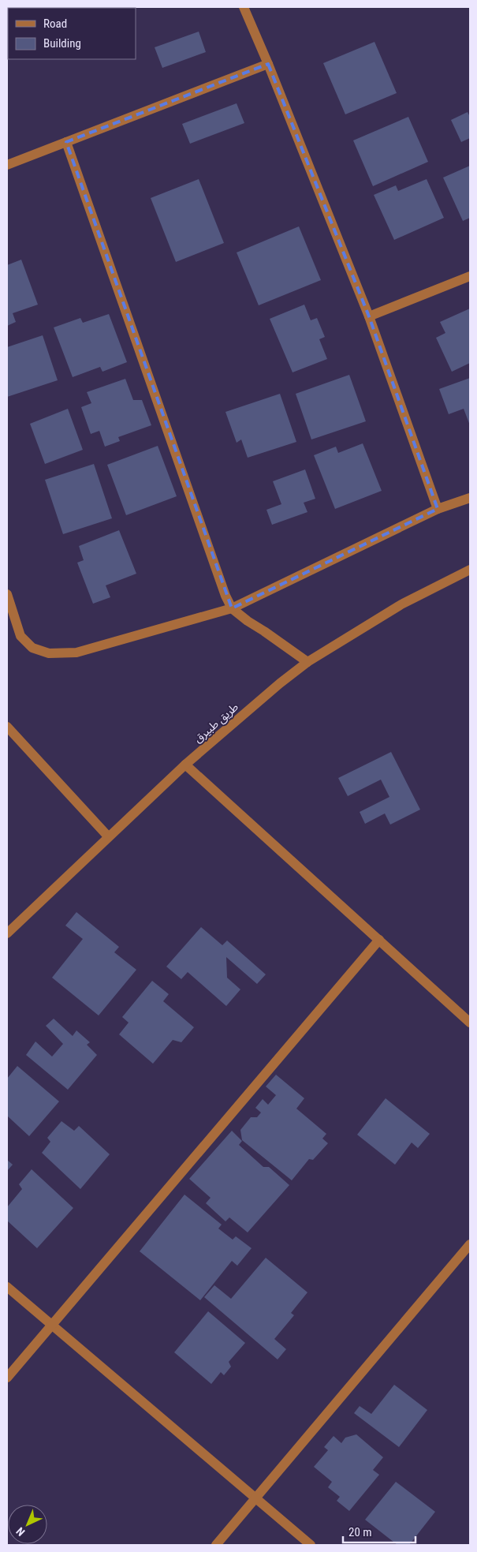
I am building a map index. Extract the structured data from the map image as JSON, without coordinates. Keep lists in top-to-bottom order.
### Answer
{
  "streets": {
    "street": ["طريق طبيرق"]
  },
  "legend": ["Road", "Building"],
  "scale_bar": "20 m",
  "north": "bottom left"
}
